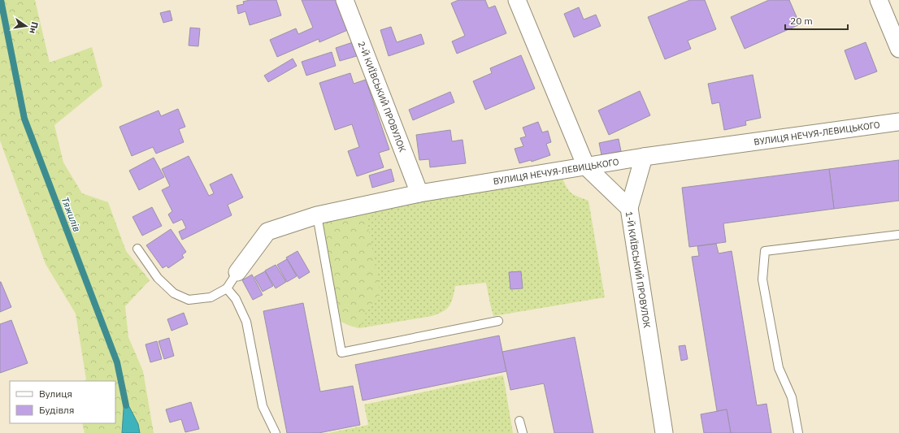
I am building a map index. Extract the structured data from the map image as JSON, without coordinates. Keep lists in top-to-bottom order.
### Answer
{
  "streets": {
    "street": ["2-Й КИЇВСЬКИЙ ПРОВУЛОК", "ВУЛИЦЯ НЕЧУЯ-ЛЕВИЦЬКОГО", "1-Й КИЇВСЬКИЙ ПРОВУЛОК"]
  },
  "crossings": [
    ["2-Й КИЇВСЬКИЙ ПРОВУЛОК", "ВУЛИЦЯ НЕЧУЯ-ЛЕВИЦЬКОГО"],
    ["ВУЛИЦЯ НЕЧУЯ-ЛЕВИЦЬКОГО", "1-Й КИЇВСЬКИЙ ПРОВУЛОК"]
  ],
  "water": ["Тяжилів"],
  "legend": ["Вулиця", "Будівля"],
  "scale_bar": "20 m",
  "north": "right"
}
